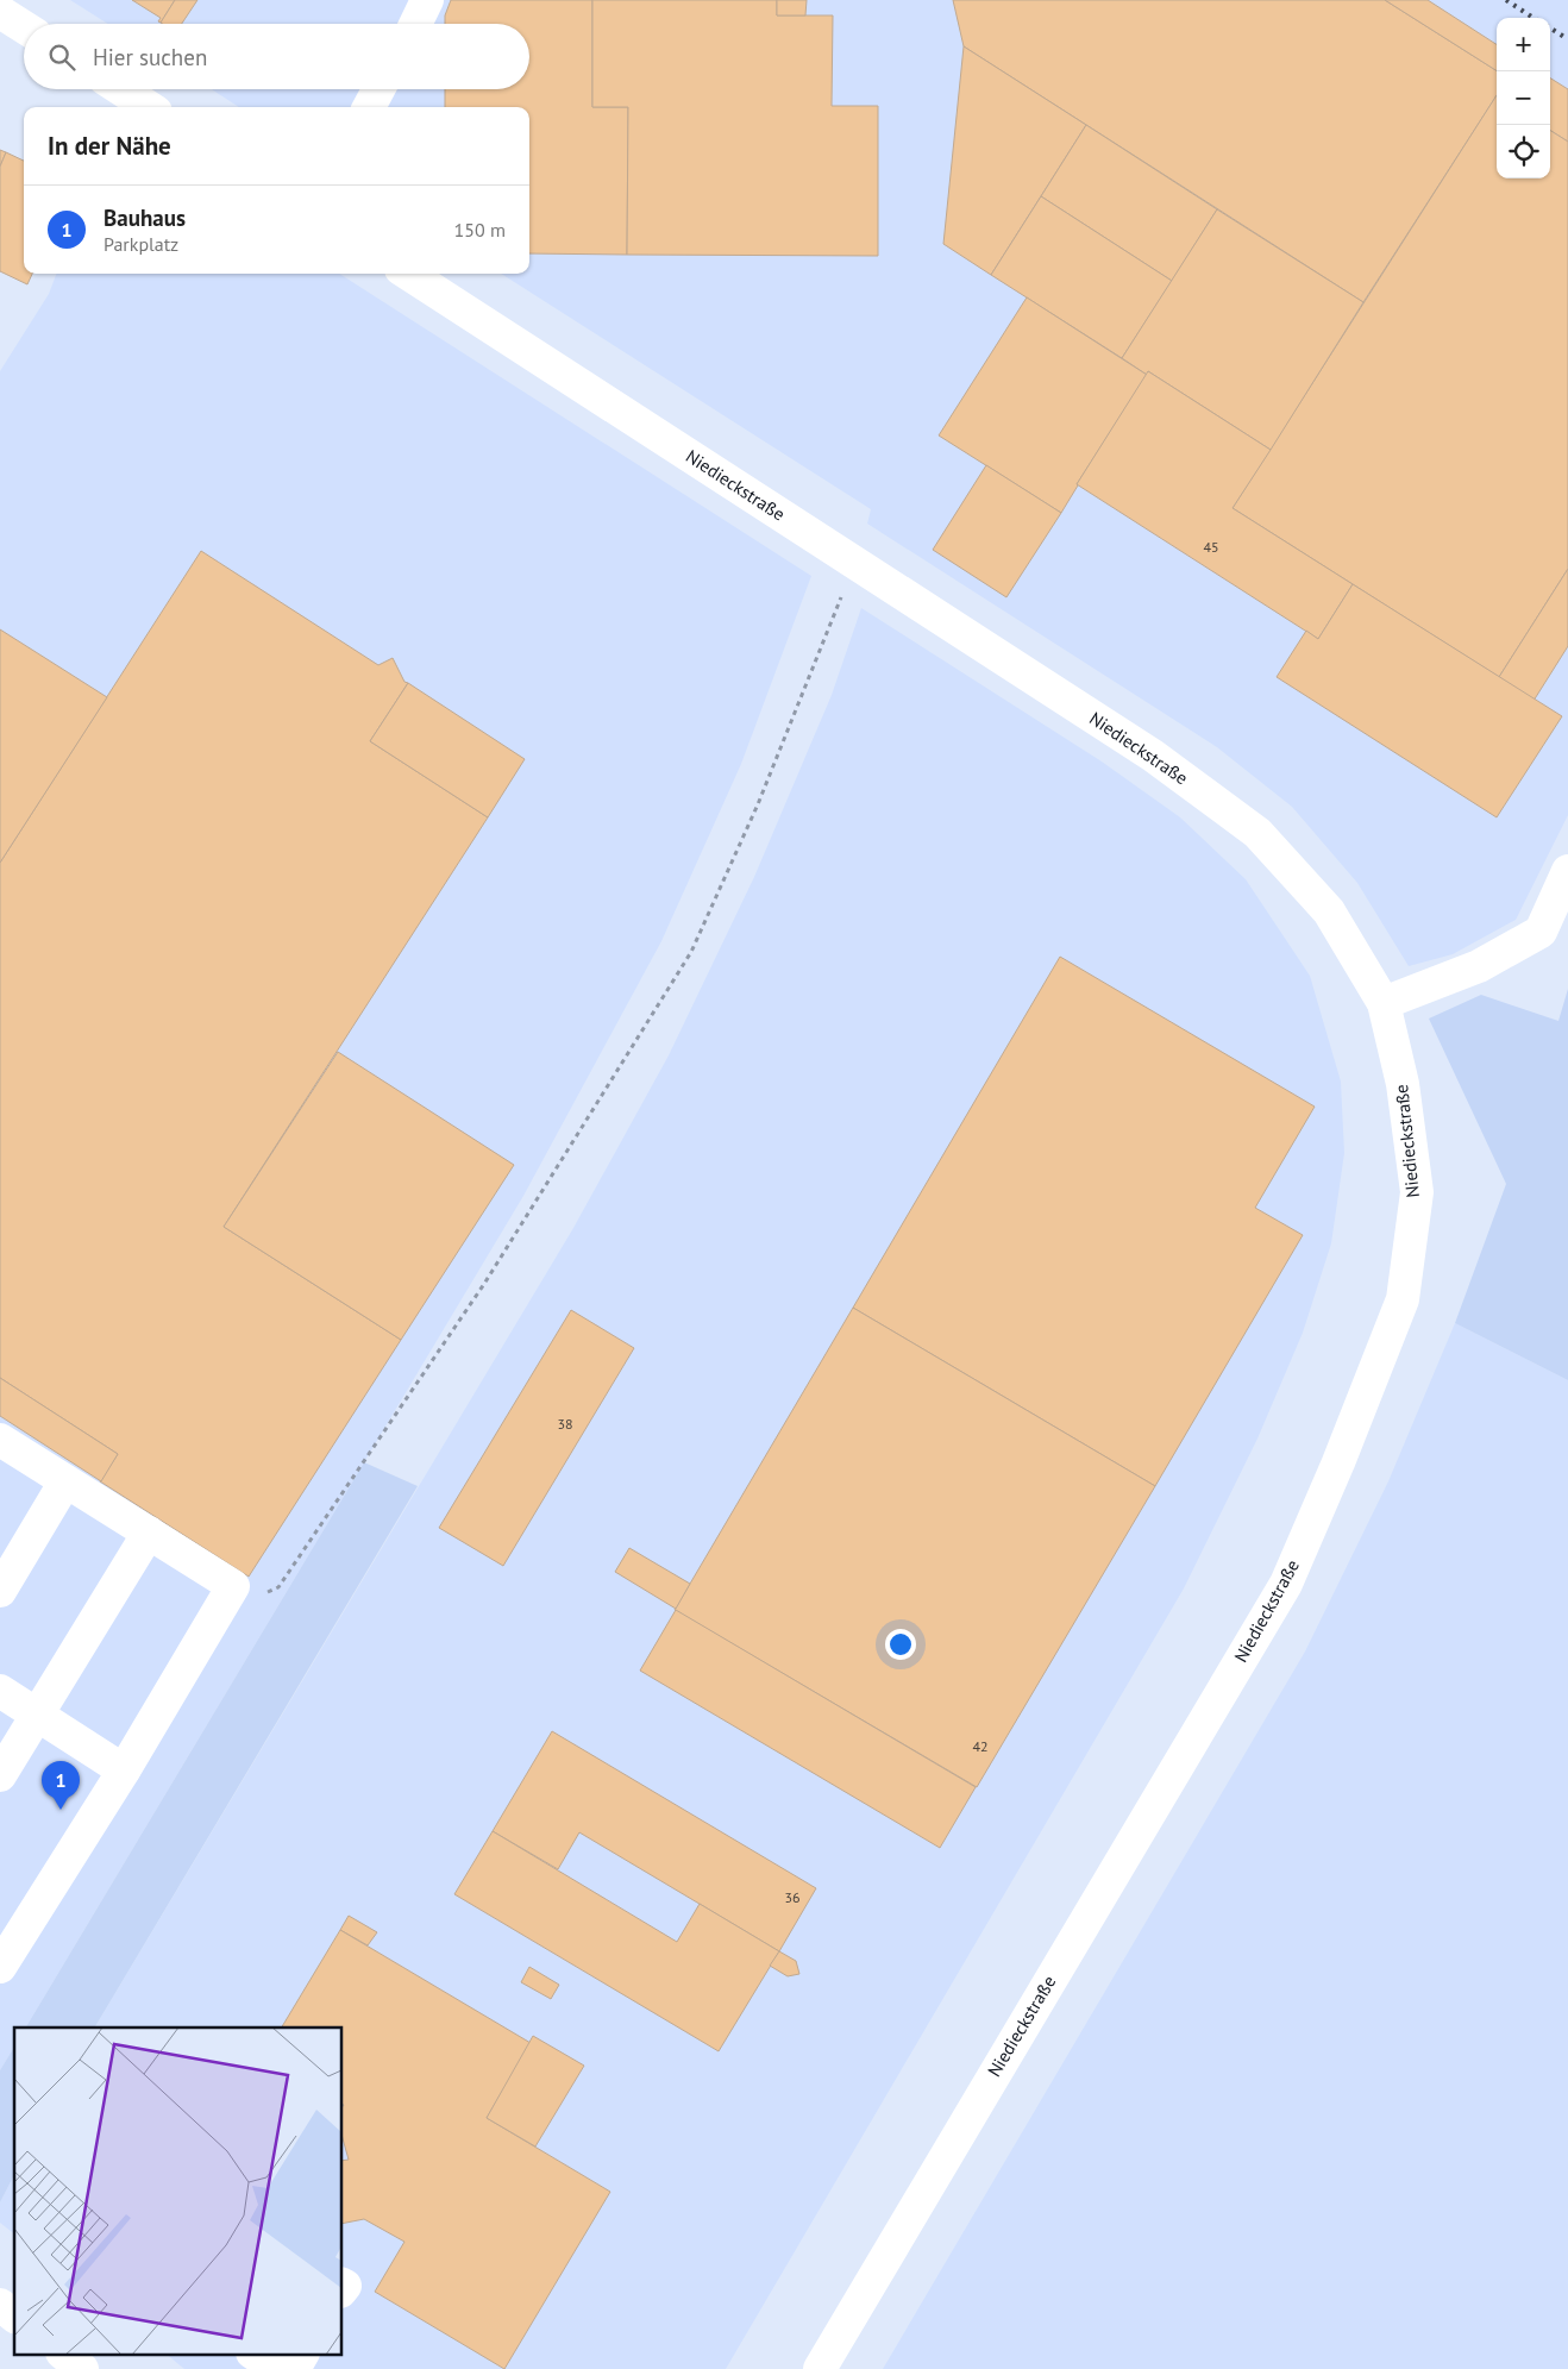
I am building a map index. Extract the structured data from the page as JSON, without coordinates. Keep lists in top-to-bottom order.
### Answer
{
  "streets": {
    "street": ["Niedieckstraße"]
  },
  "house_numbers": [
    "45",
    "38",
    "42",
    "36"
  ],
  "page": {
    "map_buttons": ["+", "−"],
    "search": "Hier suchen",
    "heading": "In der Nähe",
    "list": [
      {
        "mark": "1",
        "name": "Bauhaus",
        "note": "Parkplatz",
        "value": "150 m"
      }
    ],
    "pins": "1"
  }
}
